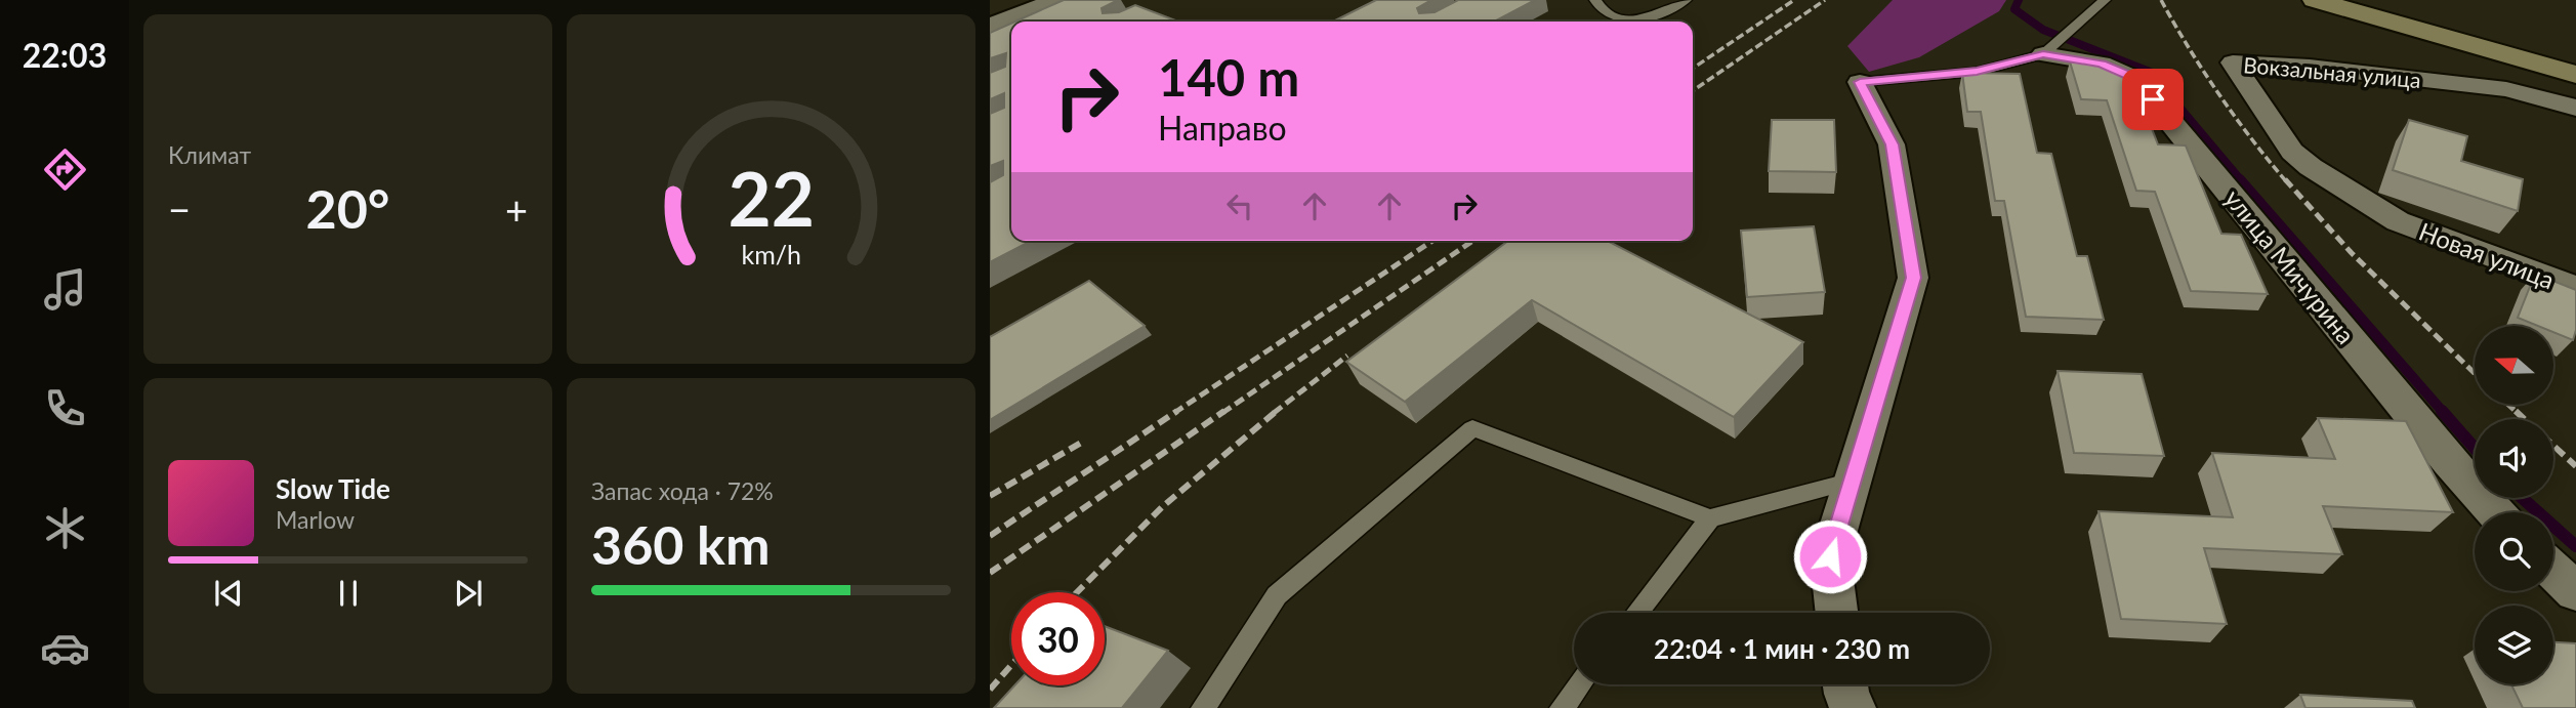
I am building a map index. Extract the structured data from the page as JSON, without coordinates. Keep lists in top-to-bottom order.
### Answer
{
  "streets": {
    "street": ["Вокзальная улица", "Новая улица", "улица Мичурина"]
  },
  "crossings": [
    ["Вокзальная улица", "Новая улица"]
  ],
  "north": "left",
  "page": {
    "tabs": "22:03",
    "tile": [
      "Климат",
      ["Запас хода · 72%", "360 km"]
    ],
    "turn": ["140 m", "Направо"],
    "heat": ["−", "20°", "+"],
    "song": ["Slow Tide", "Marlow"],
    "limit": "30",
    "trip": "22:04 · 1 мин · 230 m",
    "gauge": ["22", "km/h"]
  }
}
